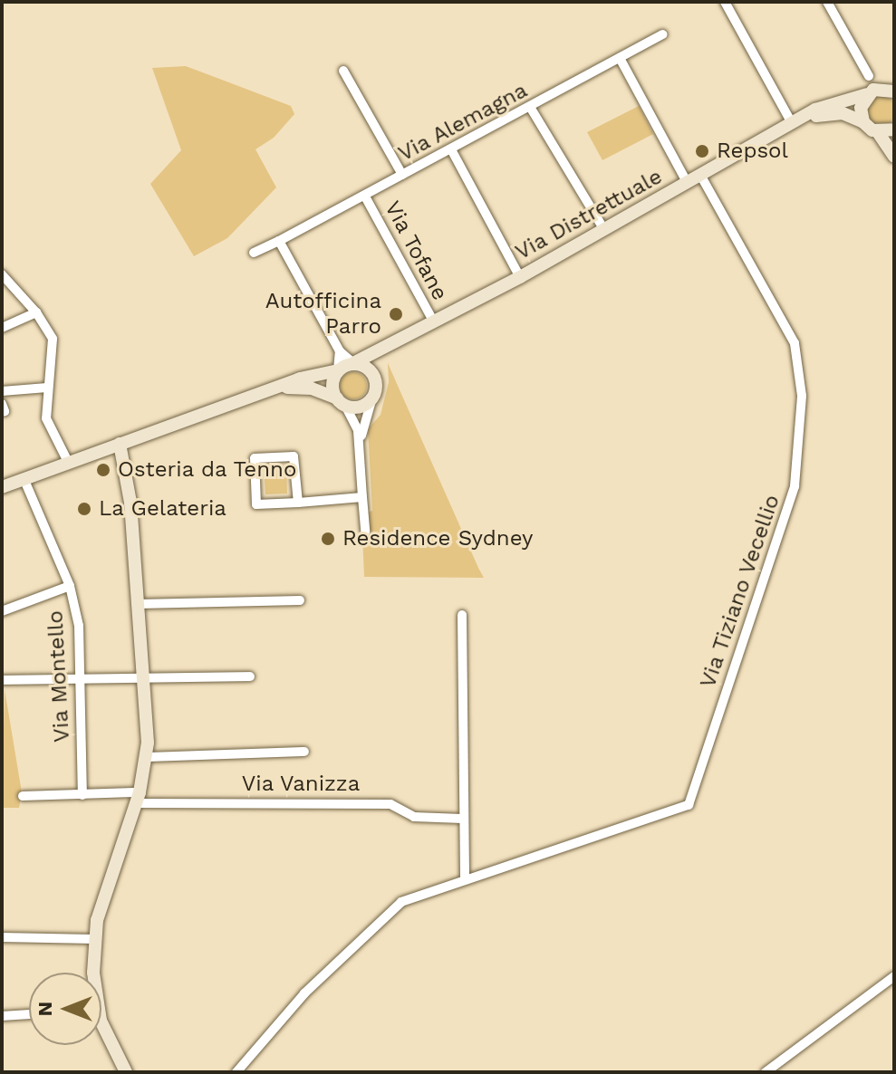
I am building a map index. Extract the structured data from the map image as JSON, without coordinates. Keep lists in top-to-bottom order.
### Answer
{
  "streets": {
    "main road": ["Via Distrettuale"],
    "street": [
      "Via Alemagna",
      "Via Tofane",
      "Via Tiziano Vecellio",
      "Via Montello",
      "Via Vanizza"
    ]
  },
  "crossings": [
    ["Via Alemagna", "Via Tofane"],
    ["Via Distrettuale", "Via Tofane"],
    ["Via Distrettuale", "Via Tiziano Vecellio"],
    ["Via Montello", "Via Vanizza"]
  ],
  "places": [
    "Repsol",
    "Autofficina Parro",
    "Osteria da Tenno",
    "La Gelateria",
    "Residence Sydney"
  ],
  "north": "left"
}
